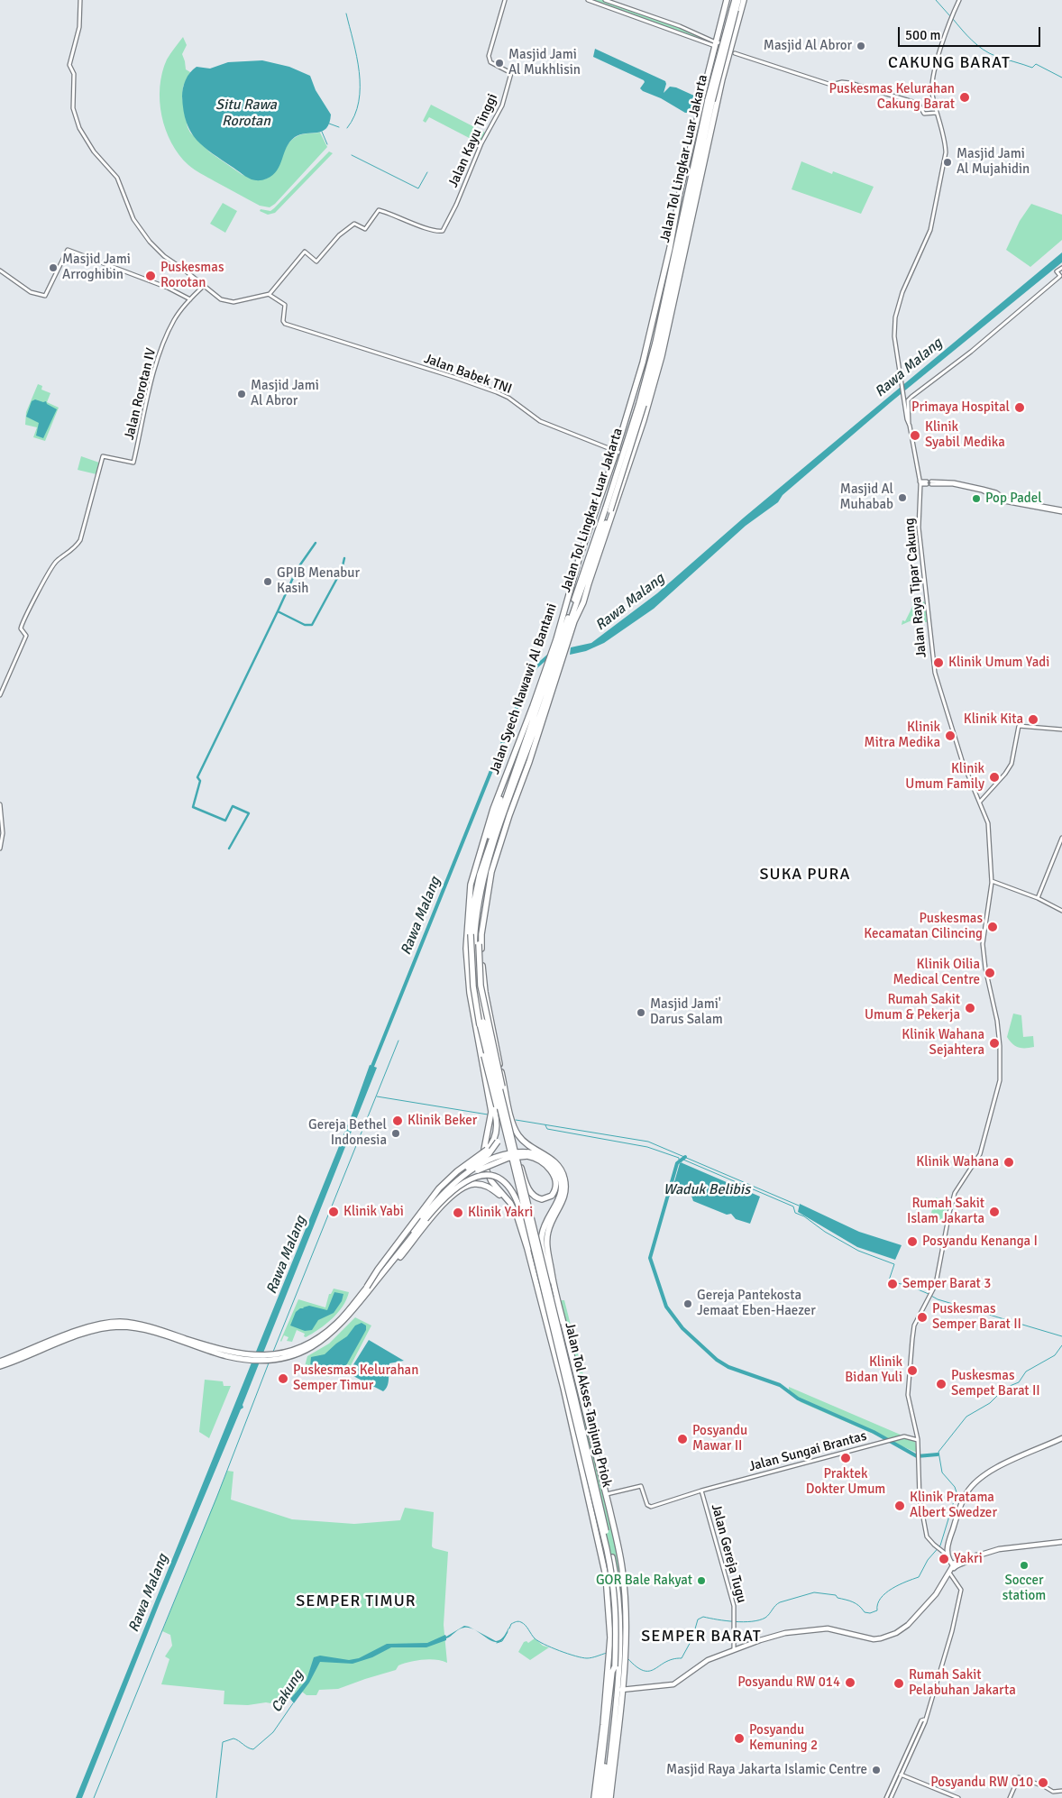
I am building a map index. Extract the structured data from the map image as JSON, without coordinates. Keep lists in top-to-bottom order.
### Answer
{
  "streets": {
    "highway": ["Jalan Tol Lingkar Luar Jakarta", "Jalan Syech Nawawi Al Bantani", "Jalan Tol Akses Tanjung Priok"],
    "street": [
      "Jalan Kayu Tinggi",
      "Jalan Babek TNI",
      "Jalan Rorotan IV",
      "Jalan Raya Tipar Cakung",
      "Jalan Sungai Brantas",
      "Jalan Gereja Tugu"
    ]
  },
  "crossings": [
    ["Jalan Kayu Tinggi", "Jalan Babek TNI"],
    ["Jalan Tol Lingkar Luar Jakarta", "Jalan Syech Nawawi Al Bantani"],
    ["Jalan Tol Lingkar Luar Jakarta", "Jalan Tol Akses Tanjung Priok"],
    ["Jalan Babek TNI", "Jalan Syech Nawawi Al Bantani"],
    ["Jalan Raya Tipar Cakung", "Jalan Sungai Brantas"],
    ["Jalan Sungai Brantas", "Jalan Gereja Tugu"]
  ],
  "districts": [
    "CAKUNG BARAT",
    "SUKA PURA",
    "SEMPER TIMUR",
    "SEMPER BARAT"
  ],
  "water": [
    "Situ Rawa Rorotan",
    "Rawa Malang",
    "Waduk Belibis",
    "Cakung"
  ],
  "places": [
    "Masjid Al Abror",
    "Masjid Jami Al Mukhlisin",
    "Puskesmas Kelurahan Cakung Barat",
    "Masjid Jami Al Mujahidin",
    "Masjid Jami Arroghibin",
    "Puskesmas Rorotan",
    "Masjid Jami Al Abror",
    "Primaya Hospital",
    "Klinik Syabil Medika",
    "Masjid Al Muhabab",
    "Pop Padel",
    "GPIB Menabur Kasih",
    "Klinik Umum Yadi",
    "Klinik Kita",
    "Klinik Mitra Medika",
    "Klinik Umum Family",
    "Puskesmas Kecamatan Cilincing",
    "Klinik Oilia Medical Centre",
    "Rumah Sakit Umum & Pekerja",
    "Masjid Jami' Darus Salam",
    "Klinik Wahana Sejahtera",
    "Klinik Beker",
    "Gereja Bethel Indonesia",
    "Klinik Wahana",
    "Klinik Yabi",
    "Rumah Sakit Islam Jakarta",
    "Klinik Yakri",
    "Posyandu Kenanga I",
    "Semper Barat 3",
    "Gereja Pantekosta Jemaat Eben-Haezer",
    "Puskesmas Semper Barat II",
    "Klinik Bidan Yuli",
    "Puskesmas Kelurahan Semper Timur",
    "Puskesmas Sempet Barat II",
    "Posyandu Mawar II",
    "Praktek Dokter Umum",
    "Klinik Pratama Albert Swedzer",
    "Yakri",
    "Soccer statiom",
    "GOR Bale Rakyat",
    "Posyandu RW 014",
    "Rumah Sakit Pelabuhan Jakarta",
    "Posyandu Kemuning 2",
    "Masjid Raya Jakarta Islamic Centre",
    "Posyandu RW 010"
  ],
  "scale_bar": "500 m"
}
